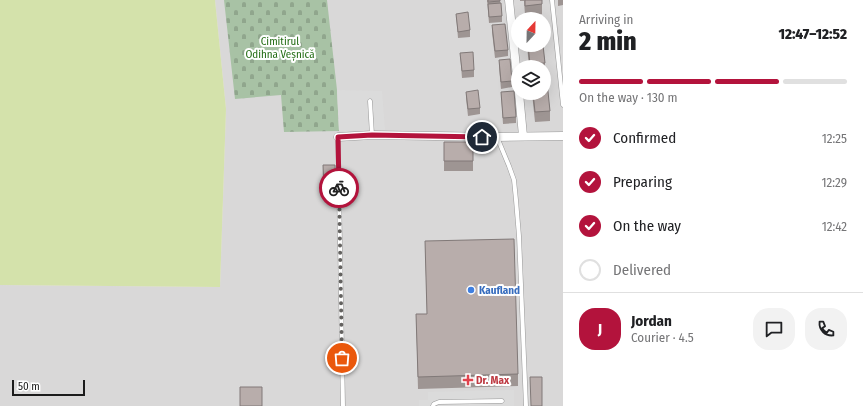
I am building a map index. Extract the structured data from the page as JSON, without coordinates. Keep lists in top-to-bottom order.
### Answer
{
  "parks": ["Cimitirul Odihna Veșnică"],
  "places": {
    "other": ["Kaufland"],
    "health": ["Dr. Max"]
  },
  "scale_bar": "50 m",
  "north": "top",
  "page": {
    "heading": ["2 min", "Arriving in", "12:47–12:52"],
    "panel": ["Jordan", "Courier · 4.5"],
    "bar": "On the way · 130 m",
    "list": [
      ["Confirmed", "12:25"],
      ["Preparing", "12:29"],
      ["On the way", "12:42"],
      "Delivered"
    ],
    "round": "J",
    "scale": "50 m"
  }
}
